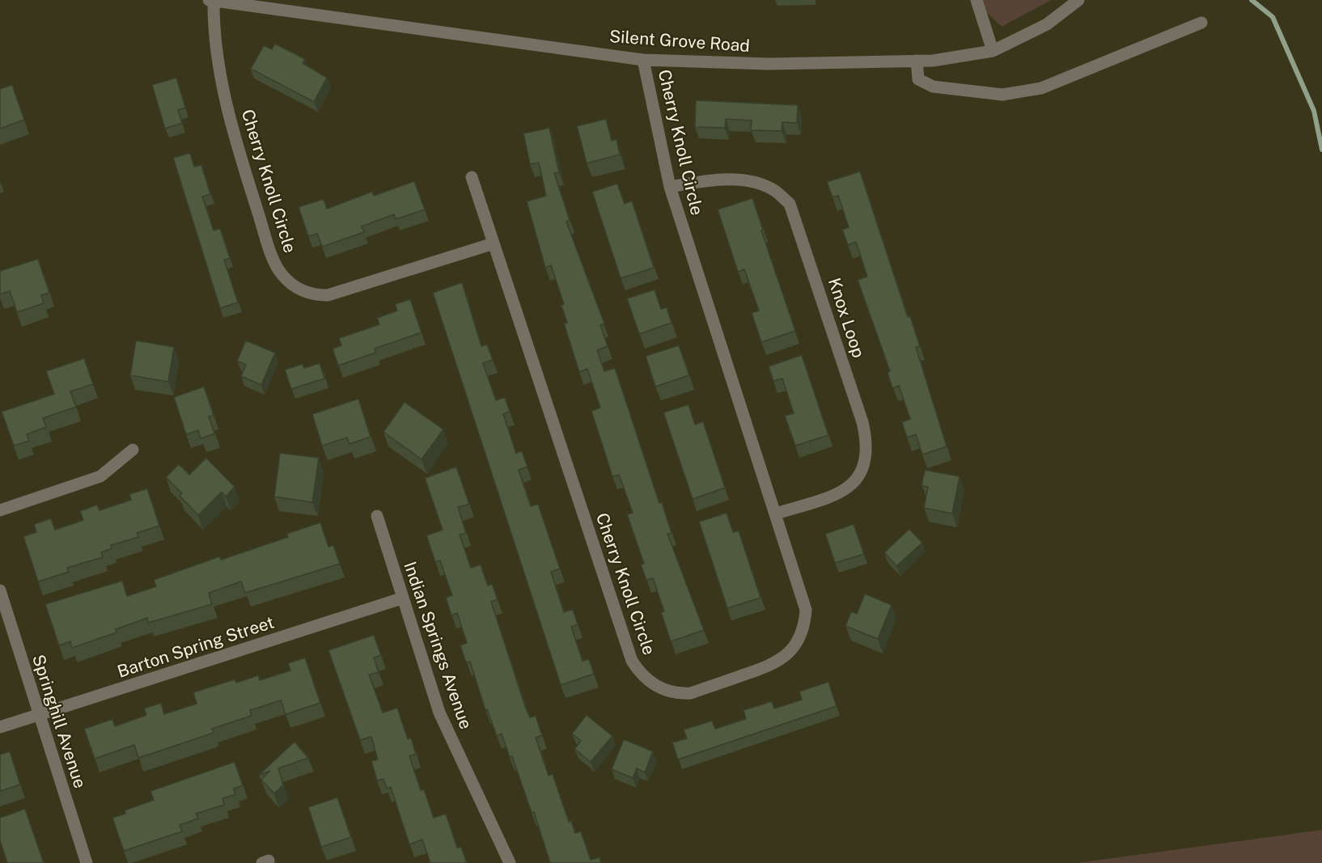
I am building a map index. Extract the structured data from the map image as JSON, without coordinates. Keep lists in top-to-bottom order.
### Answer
{
  "streets": {
    "street": [
      "Silent Grove Road",
      "Cherry Knoll Circle",
      "Knox Loop",
      "Indian Springs Avenue",
      "Barton Spring Street",
      "Springhill Avenue"
    ]
  },
  "crossings": [
    ["Silent Grove Road", "Cherry Knoll Circle"],
    ["Cherry Knoll Circle", "Knox Loop"],
    ["Indian Springs Avenue", "Barton Spring Street"],
    ["Barton Spring Street", "Springhill Avenue"]
  ]
}
